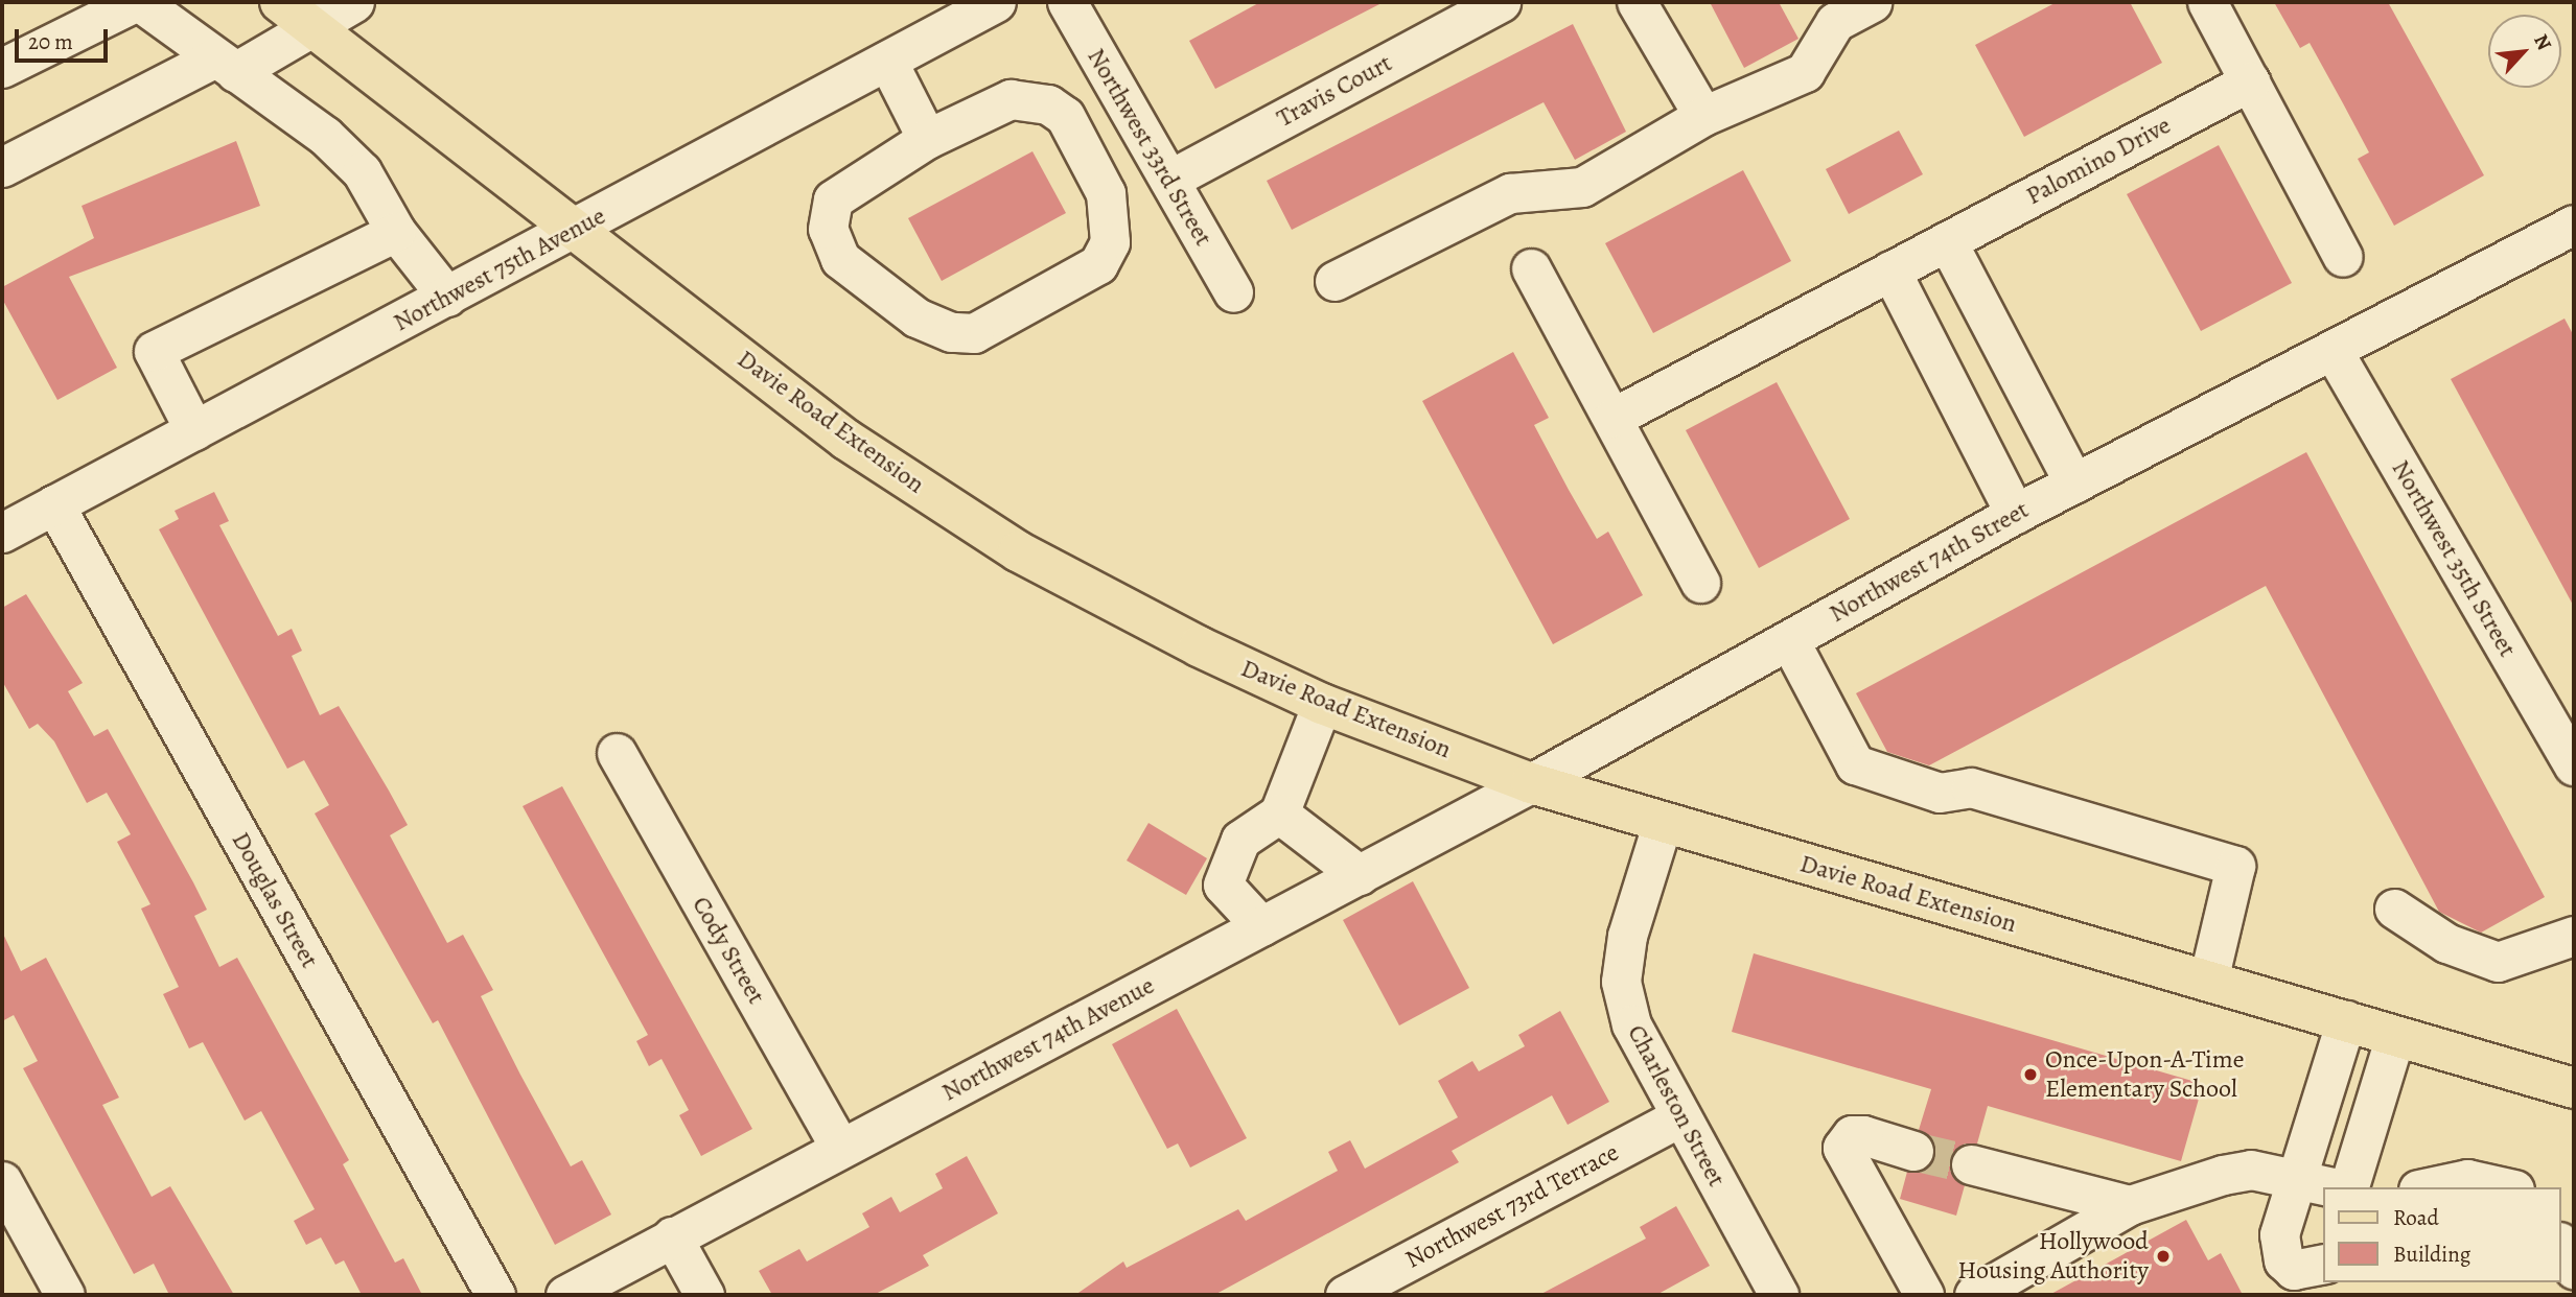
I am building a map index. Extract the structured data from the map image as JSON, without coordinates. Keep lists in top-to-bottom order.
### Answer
{
  "streets": {
    "main road": ["Davie Road Extension"],
    "street": [
      "Travis Court",
      "Northwest 33rd Street",
      "Palomino Drive",
      "Northwest 75th Avenue",
      "Northwest 35th Street",
      "Northwest 74th Street",
      "Douglas Street",
      "Cody Street",
      "Northwest 74th Avenue",
      "Charleston Street",
      "Northwest 73rd Terrace"
    ]
  },
  "crossings": [
    ["Travis Court", "Northwest 33rd Street"],
    ["Northwest 75th Avenue", "Davie Road Extension"],
    ["Northwest 75th Avenue", "Douglas Street"],
    ["Davie Road Extension", "Northwest 74th Street"],
    ["Davie Road Extension", "Northwest 74th Avenue"],
    ["Davie Road Extension", "Charleston Street"],
    ["Northwest 35th Street", "Northwest 74th Street"],
    ["Northwest 74th Street", "Northwest 74th Avenue"],
    ["Cody Street", "Northwest 74th Avenue"],
    ["Charleston Street", "Northwest 73rd Terrace"]
  ],
  "places": ["Once-Upon-A-Time Elementary School", "Hollywood Housing Authority"],
  "legend": ["Road", "Building"],
  "scale_bar": "20 m",
  "north": "top right"
}
